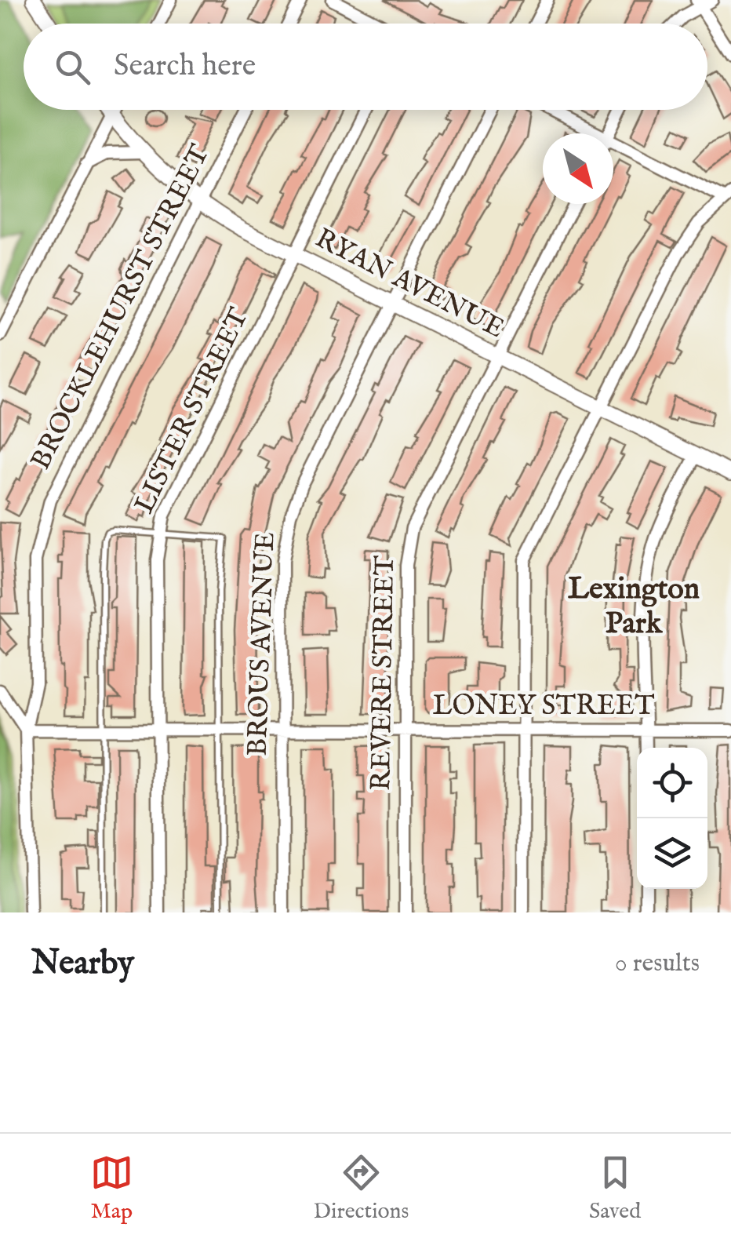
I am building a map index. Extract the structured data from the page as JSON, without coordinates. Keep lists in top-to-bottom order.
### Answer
{
  "streets": {
    "street": [
      "RYAN AVENUE",
      "BROCKLEHURST STREET",
      "LISTER STREET",
      "BROUS AVENUE",
      "REVERE STREET",
      "LONEY STREET"
    ]
  },
  "crossings": [
    ["RYAN AVENUE", "BROCKLEHURST STREET"],
    ["RYAN AVENUE", "LISTER STREET"],
    ["RYAN AVENUE", "BROUS AVENUE"],
    ["RYAN AVENUE", "REVERE STREET"],
    ["BROCKLEHURST STREET", "LONEY STREET"],
    ["LISTER STREET", "LONEY STREET"],
    ["BROUS AVENUE", "LONEY STREET"],
    ["REVERE STREET", "LONEY STREET"]
  ],
  "districts": ["Lexington Park"],
  "north": "bottom right",
  "page": {
    "search": "Search here",
    "heading": ["Nearby", "0 results"],
    "nav": ["Map", "Directions", "Saved"]
  }
}
